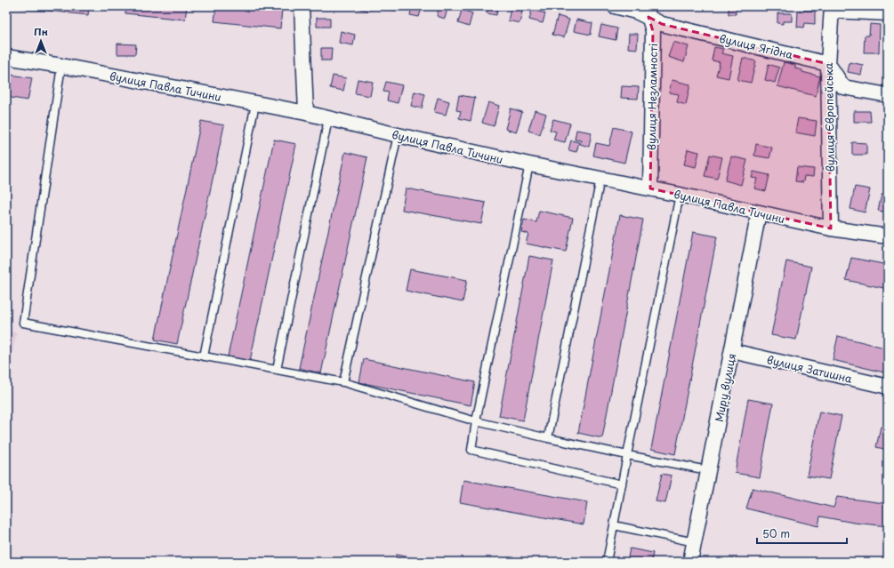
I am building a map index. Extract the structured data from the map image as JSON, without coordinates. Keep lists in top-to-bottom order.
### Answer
{
  "streets": {
    "street": [
      "вулиця Ягідна",
      "вулиця Павла Тичини",
      "вулиця Незламності",
      "вулиця Європейська",
      "вулиця Затишна",
      "Миру вулиця"
    ]
  },
  "crossings": [
    ["вулиця Ягідна", "вулиця Незламності"],
    ["вулиця Ягідна", "вулиця Європейська"],
    ["вулиця Павла Тичини", "вулиця Незламності"],
    ["вулиця Павла Тичини", "вулиця Європейська"],
    ["вулиця Павла Тичини", "Миру вулиця"],
    ["вулиця Затишна", "Миру вулиця"]
  ],
  "scale_bar": "50 m",
  "north": "top"
}
